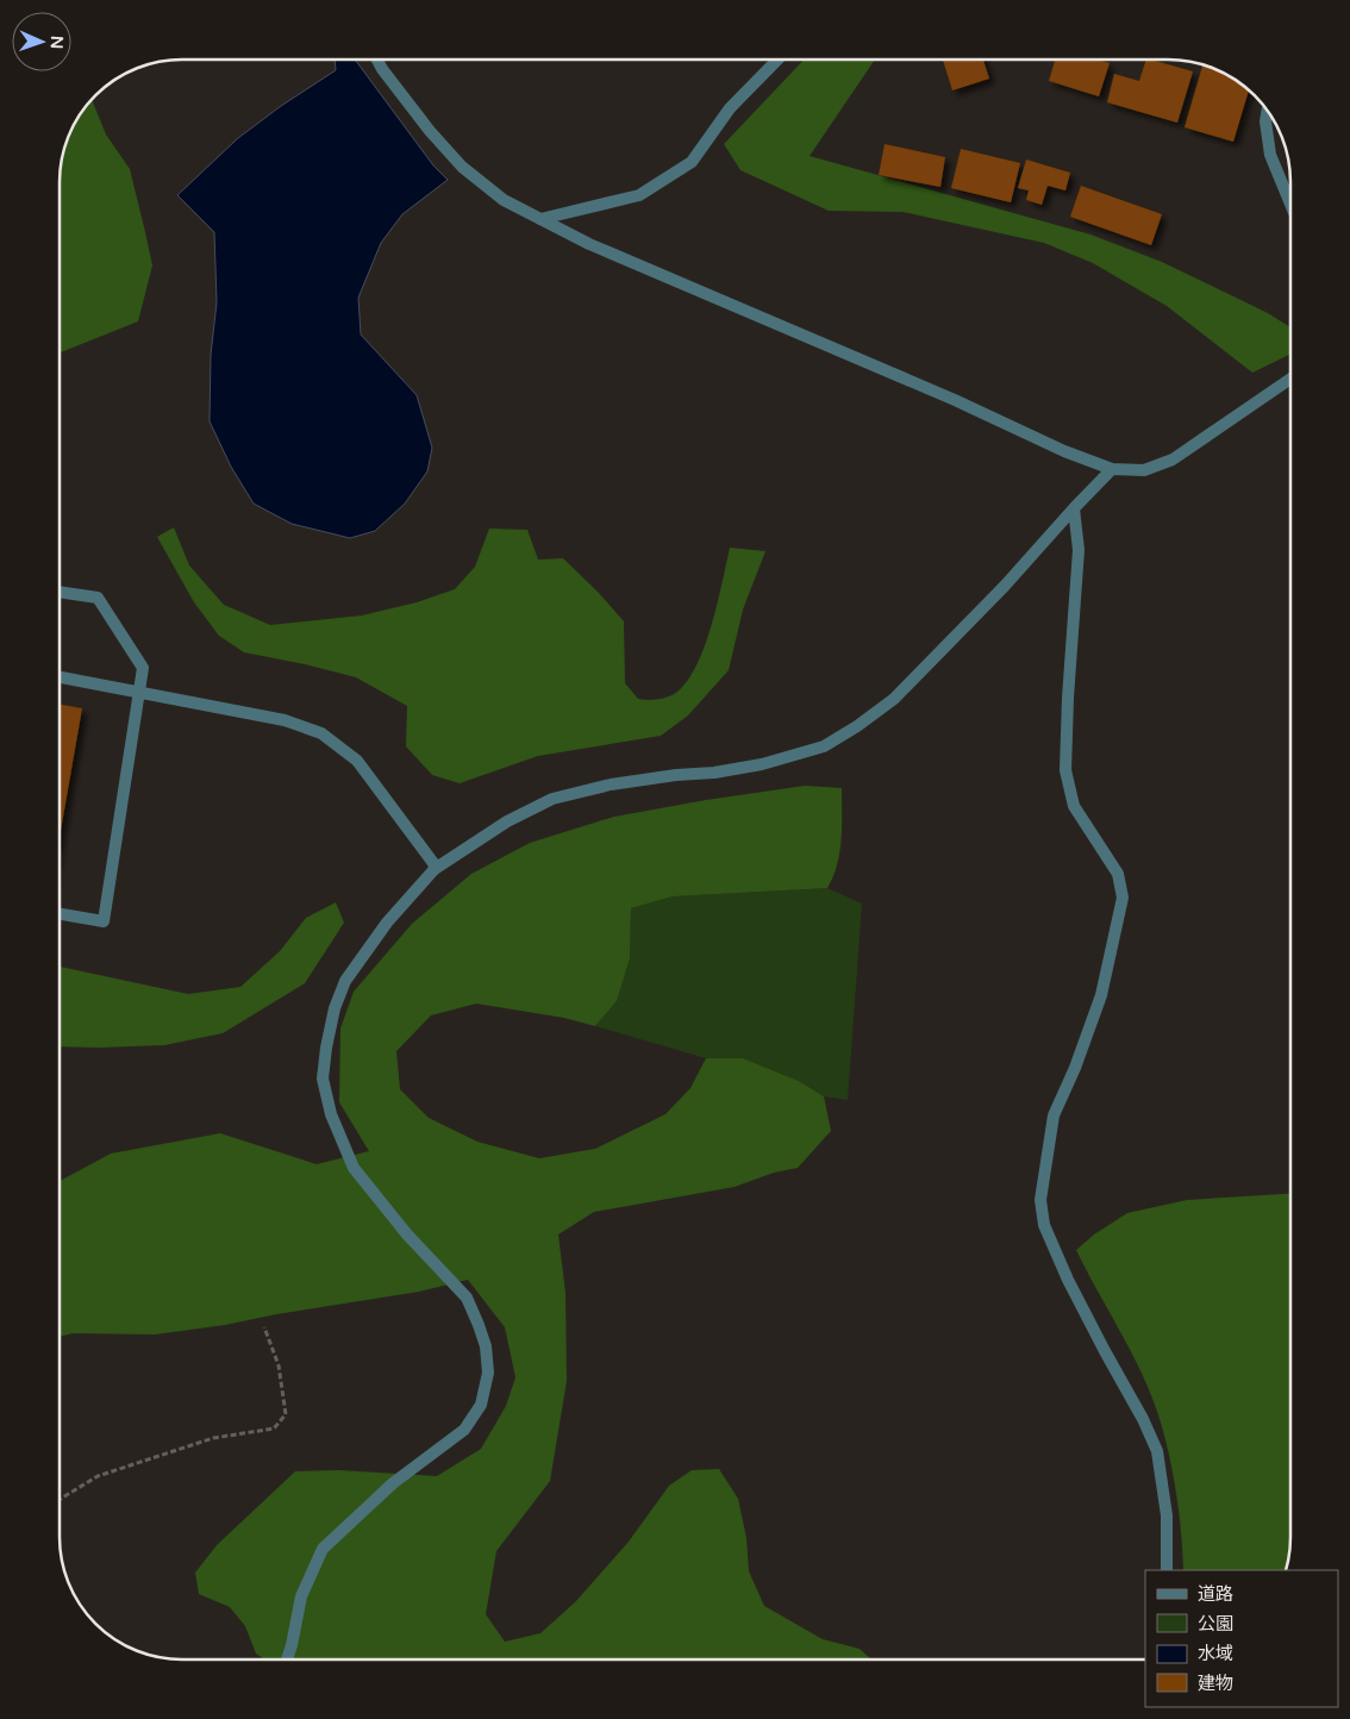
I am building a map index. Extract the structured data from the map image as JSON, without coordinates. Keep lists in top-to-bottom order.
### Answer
{
  "legend": [
    "道路",
    "公園",
    "水域",
    "建物"
  ],
  "north": "right"
}
